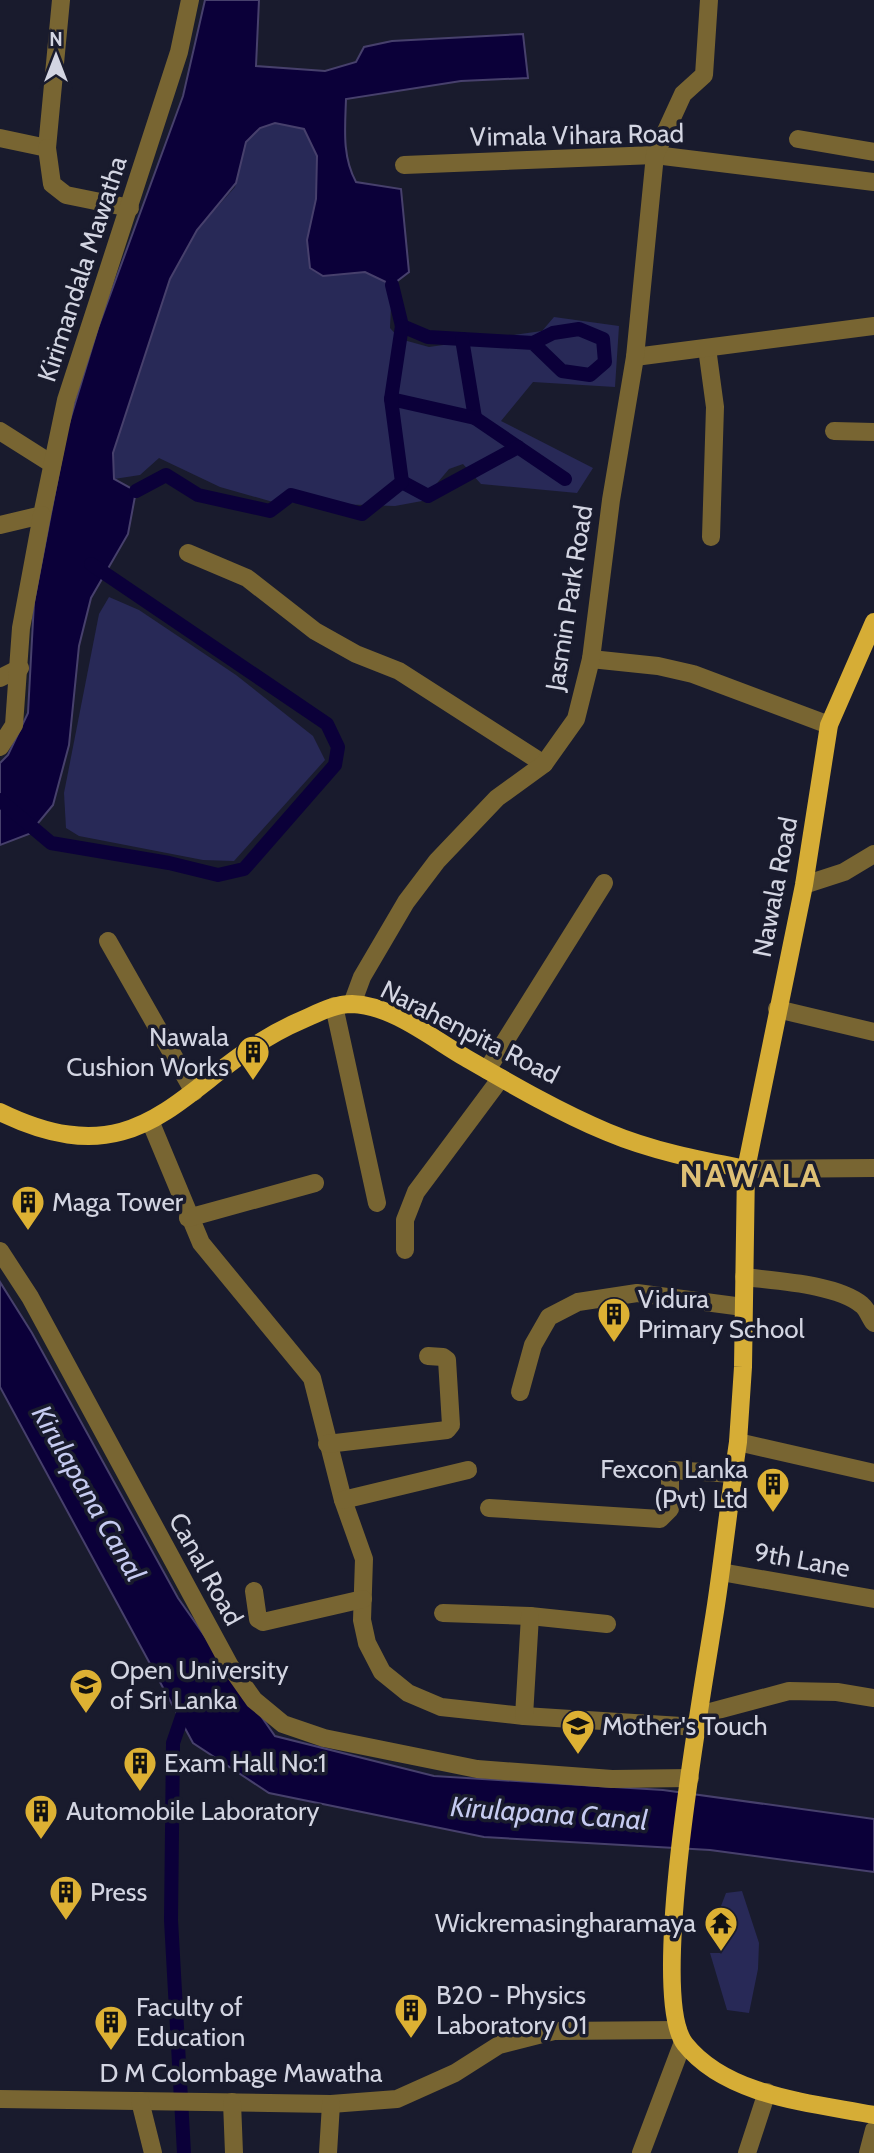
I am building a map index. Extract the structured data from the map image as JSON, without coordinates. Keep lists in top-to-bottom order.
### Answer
{
  "streets": {
    "main road": ["Nawala Road", "Narahenpita Road"],
    "street": [
      "Vimala Vihara Road",
      "Kirimandala Mawatha",
      "Jasmin Park Road",
      "9th Lane",
      "Canal Road",
      "D M Colombage Mawatha"
    ]
  },
  "crossings": [
    ["Vimala Vihara Road", "Jasmin Park Road"],
    ["Jasmin Park Road", "Narahenpita Road"],
    ["Nawala Road", "Narahenpita Road"],
    ["Nawala Road", "9th Lane"],
    ["Nawala Road", "Canal Road"],
    ["Nawala Road", "D M Colombage Mawatha"]
  ],
  "districts": ["NAWALA"],
  "water": ["Kirulapana Canal"],
  "places": {
    "building": [
      "Nawala Cushion Works",
      "Maga Tower",
      "Vidura Primary School",
      "Fexcon Lanka (Pvt) Ltd",
      "Exam Hall No:1",
      "Automobile Laboratory",
      "Press",
      "B20 - Physics Laboratory 01",
      "Faculty of Education"
    ],
    "school or university": ["Open University of Sri Lanka", "Mother's Touch"],
    "temple": ["Wickremasingharamaya"]
  },
  "north": "top"
}
